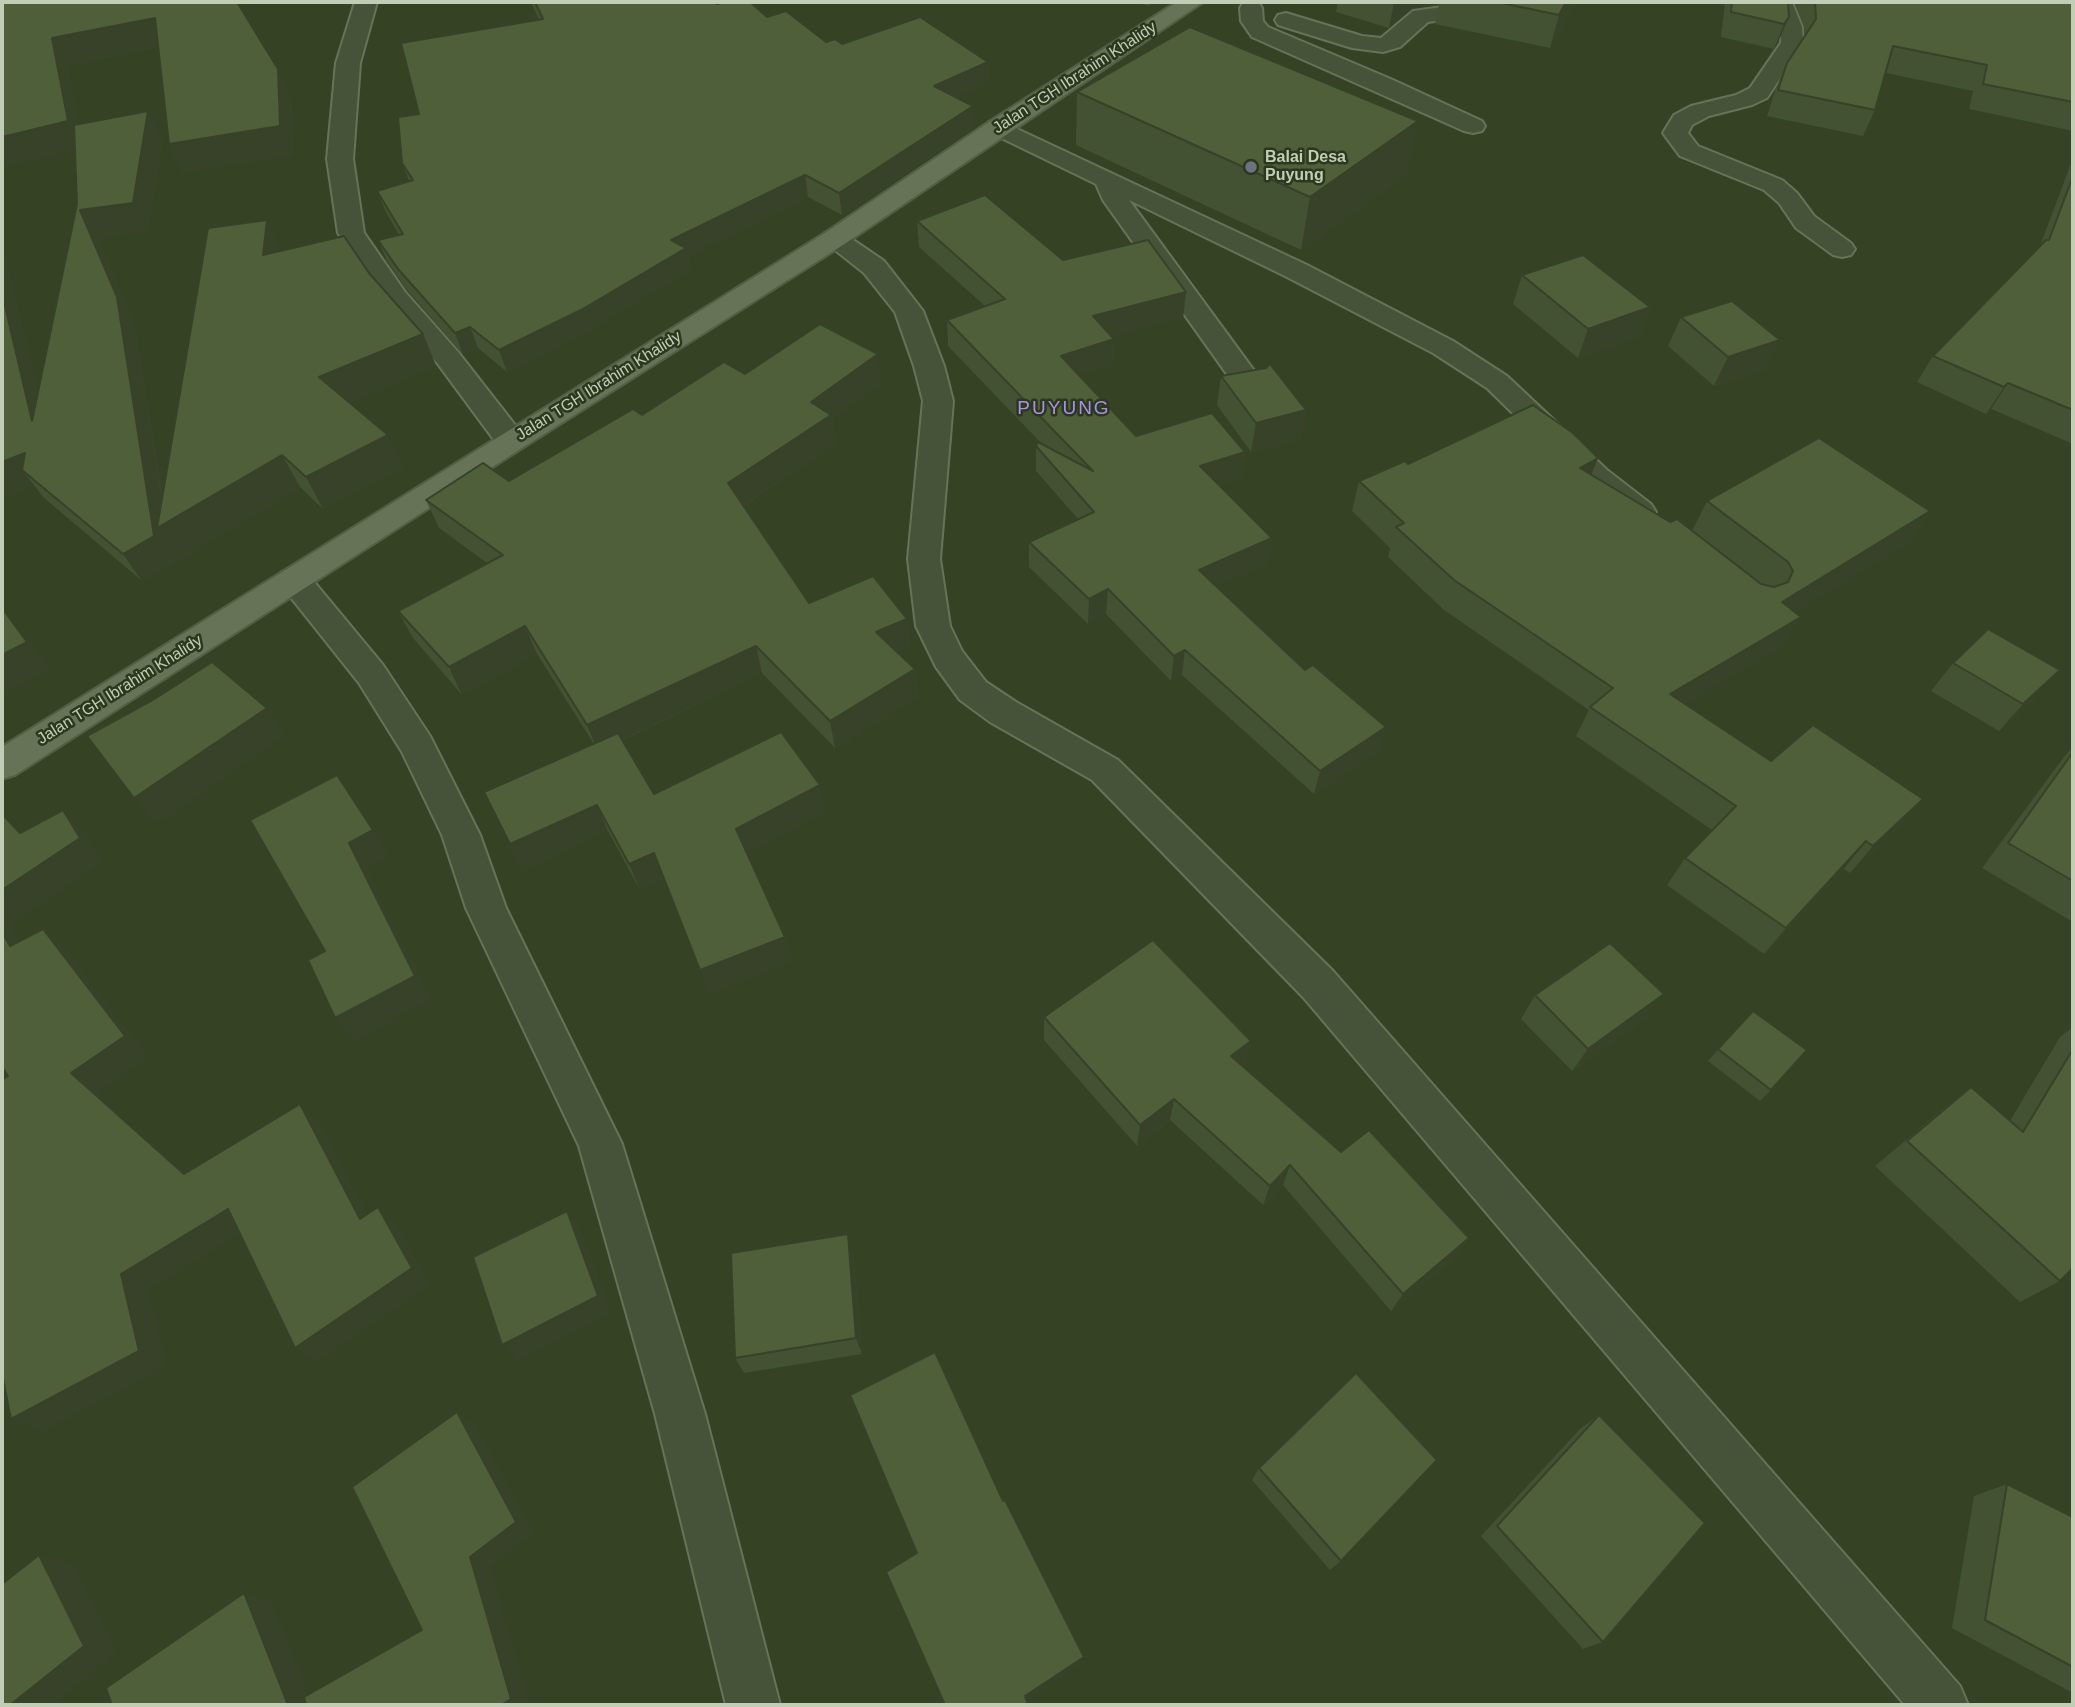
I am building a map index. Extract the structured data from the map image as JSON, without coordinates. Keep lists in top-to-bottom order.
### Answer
{
  "streets": {
    "main road": ["Jalan TGH Ibrahim Khalidy"]
  },
  "districts": ["PUYUNG"],
  "places": ["Balai Desa Puyung"]
}
